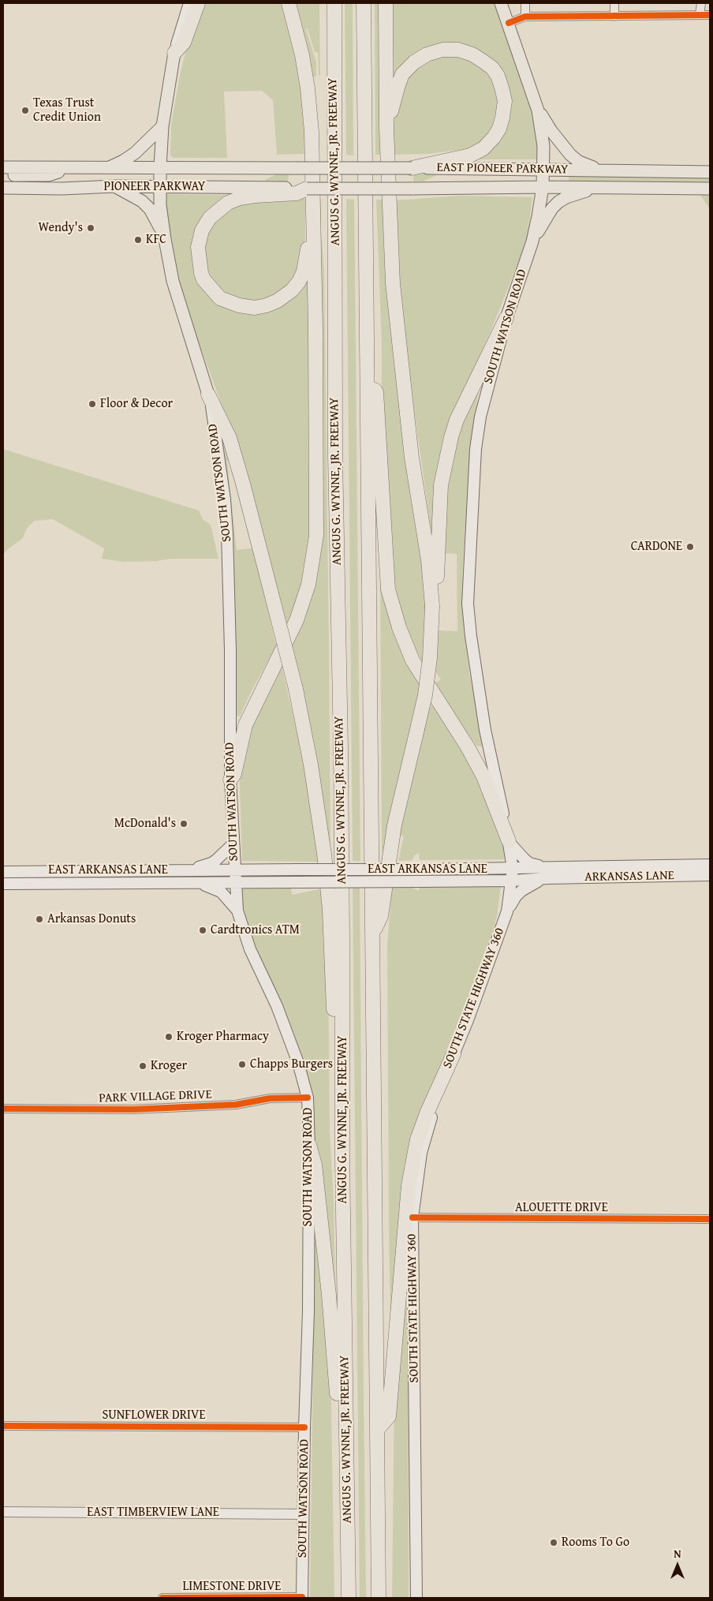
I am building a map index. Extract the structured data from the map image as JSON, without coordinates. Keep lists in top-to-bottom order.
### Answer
{
  "streets": {
    "highway": ["ANGUS G. WYNNE, JR. FREEWAY"],
    "main road": [
      "EAST PIONEER PARKWAY",
      "PIONEER PARKWAY",
      "SOUTH WATSON ROAD",
      "EAST ARKANSAS LANE",
      "ARKANSAS LANE",
      "SOUTH STATE HIGHWAY 360"
    ],
    "street": [
      "PARK VILLAGE DRIVE",
      "ALOUETTE DRIVE",
      "SUNFLOWER DRIVE",
      "EAST TIMBERVIEW LANE",
      "LIMESTONE DRIVE"
    ]
  },
  "crossings": [
    ["EAST PIONEER PARKWAY", "PIONEER PARKWAY"],
    ["EAST PIONEER PARKWAY", "SOUTH WATSON ROAD"],
    ["PIONEER PARKWAY", "SOUTH WATSON ROAD"],
    ["SOUTH WATSON ROAD", "EAST ARKANSAS LANE"],
    ["SOUTH WATSON ROAD", "SOUTH STATE HIGHWAY 360"],
    ["SOUTH WATSON ROAD", "PARK VILLAGE DRIVE"],
    ["SOUTH WATSON ROAD", "SUNFLOWER DRIVE"],
    ["SOUTH WATSON ROAD", "EAST TIMBERVIEW LANE"],
    ["SOUTH WATSON ROAD", "LIMESTONE DRIVE"],
    ["EAST ARKANSAS LANE", "ARKANSAS LANE"],
    ["EAST ARKANSAS LANE", "SOUTH STATE HIGHWAY 360"],
    ["SOUTH STATE HIGHWAY 360", "ALOUETTE DRIVE"]
  ],
  "places": [
    "Texas Trust Credit Union",
    "Wendy's",
    "KFC",
    "Floor & Decor",
    "CARDONE",
    "McDonald's",
    "Arkansas Donuts",
    "Cardtronics ATM",
    "Kroger Pharmacy",
    "Chapps Burgers",
    "Kroger",
    "Rooms To Go"
  ],
  "north": "top"
}
